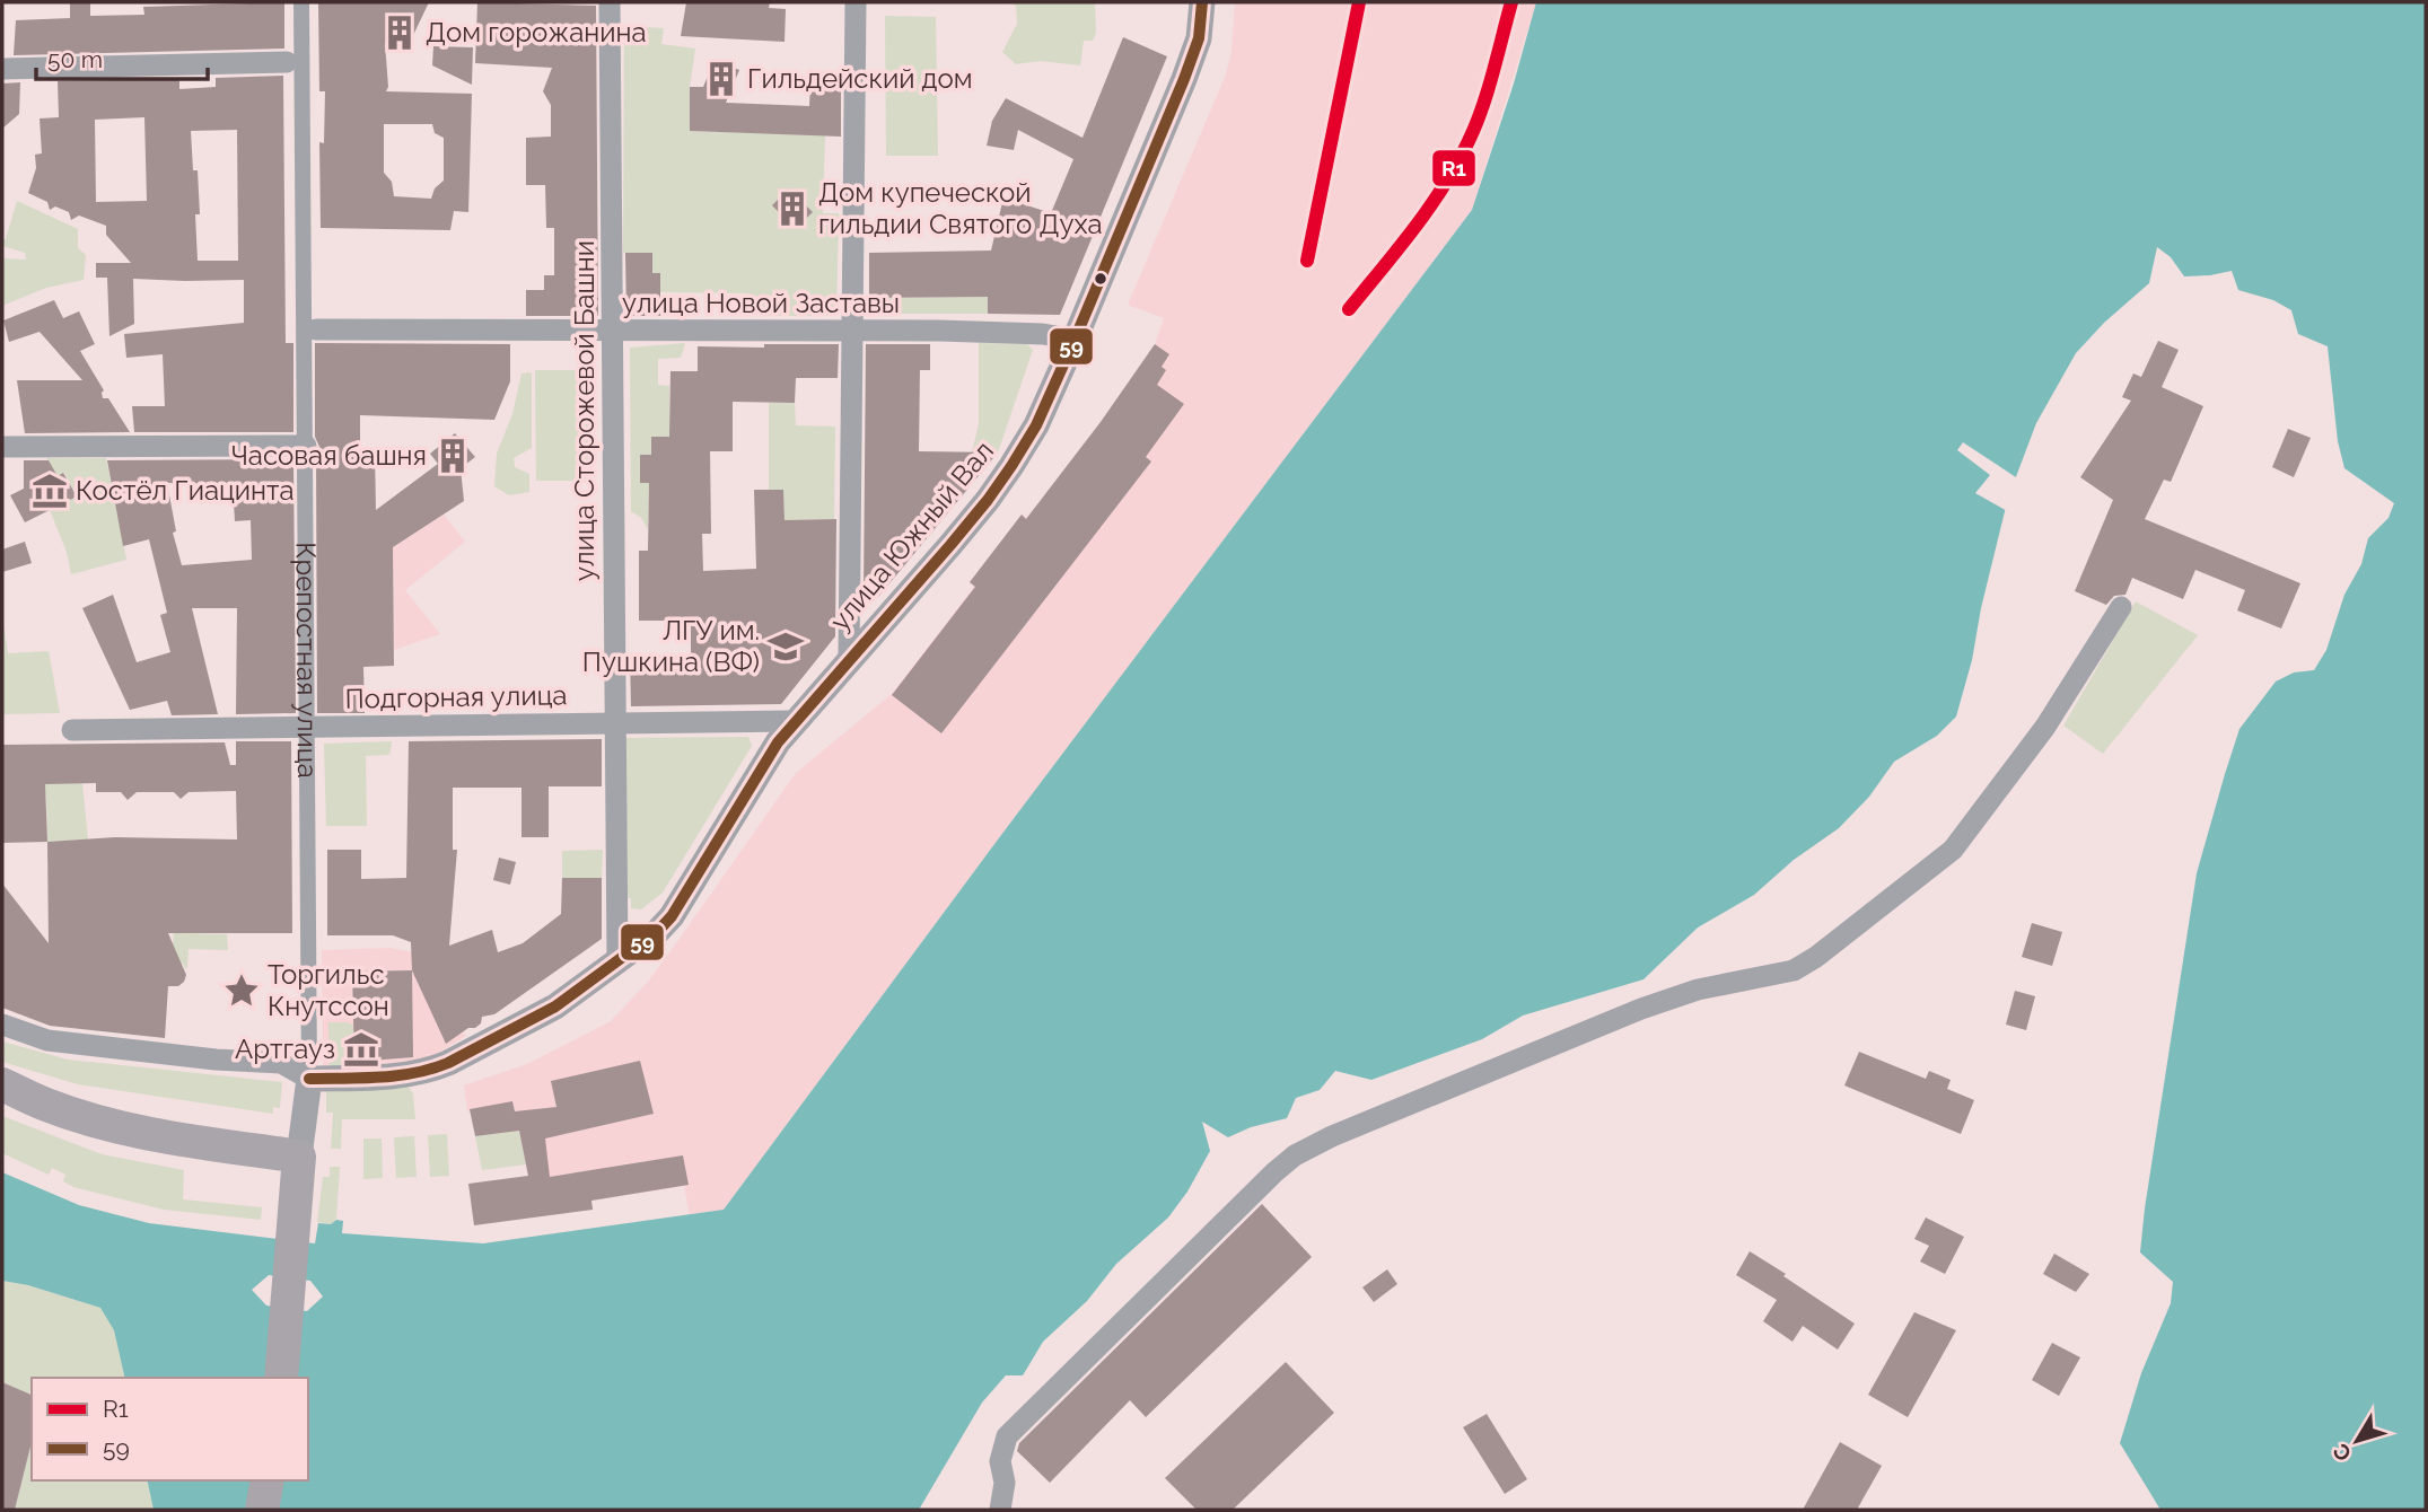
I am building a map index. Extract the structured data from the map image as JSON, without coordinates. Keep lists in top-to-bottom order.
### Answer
{
  "streets": {
    "main road": ["Крепостная улица"],
    "street": [
      "улица Новой Заставы",
      "улица Сторожевой Башни",
      "улица Южный Вал",
      "Подгорная улица"
    ]
  },
  "crossings": [
    ["улица Новой Заставы", "улица Сторожевой Башни"],
    ["улица Новой Заставы", "улица Южный Вал"],
    ["улица Новой Заставы", "Крепостная улица"],
    ["улица Сторожевой Башни", "улица Южный Вал"],
    ["улица Сторожевой Башни", "Подгорная улица"],
    ["улица Южный Вал", "Крепостная улица"],
    ["улица Южный Вал", "Подгорная улица"],
    ["Крепостная улица", "Подгорная улица"]
  ],
  "places": {
    "building": [
      "Дом горожанина",
      "Гильдейский дом",
      "Дом купеческой гильдии Святого Духа",
      "Часовая башня"
    ],
    "museum": ["Костёл Гиацинта", "Артгауз"],
    "school or university": ["ЛГУ им. Пушкина (ВФ)"],
    "place": ["Торгильс Кнутссон"]
  },
  "lines": ["transit line R1", "transit line 59"],
  "legend": ["R1", "59"],
  "scale_bar": "50 m",
  "north": "bottom left"
}
